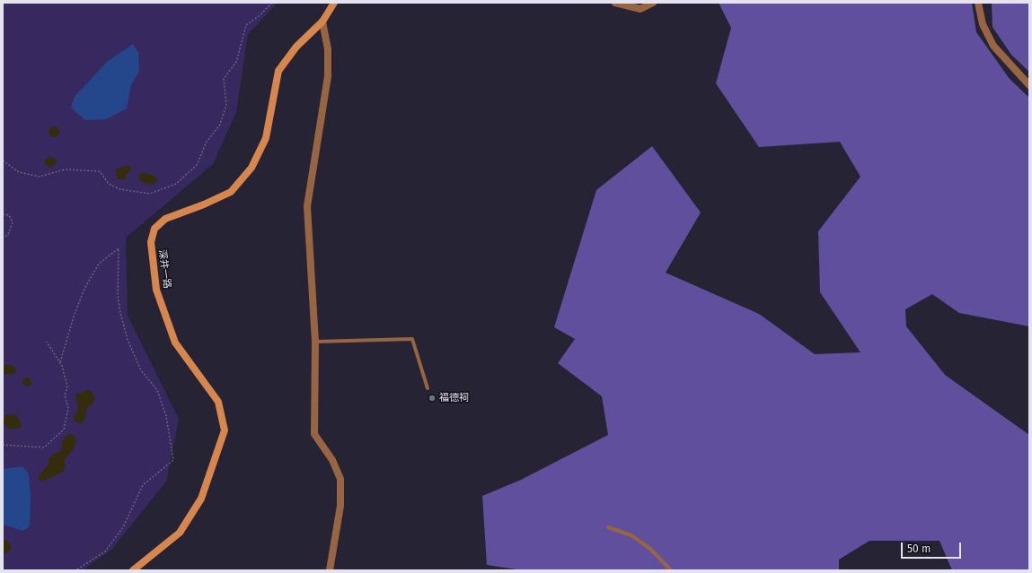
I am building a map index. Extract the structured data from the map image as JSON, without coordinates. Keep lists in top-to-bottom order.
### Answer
{
  "streets": {
    "street": ["深井一路"]
  },
  "places": ["福德祠"],
  "scale_bar": "50 m"
}
